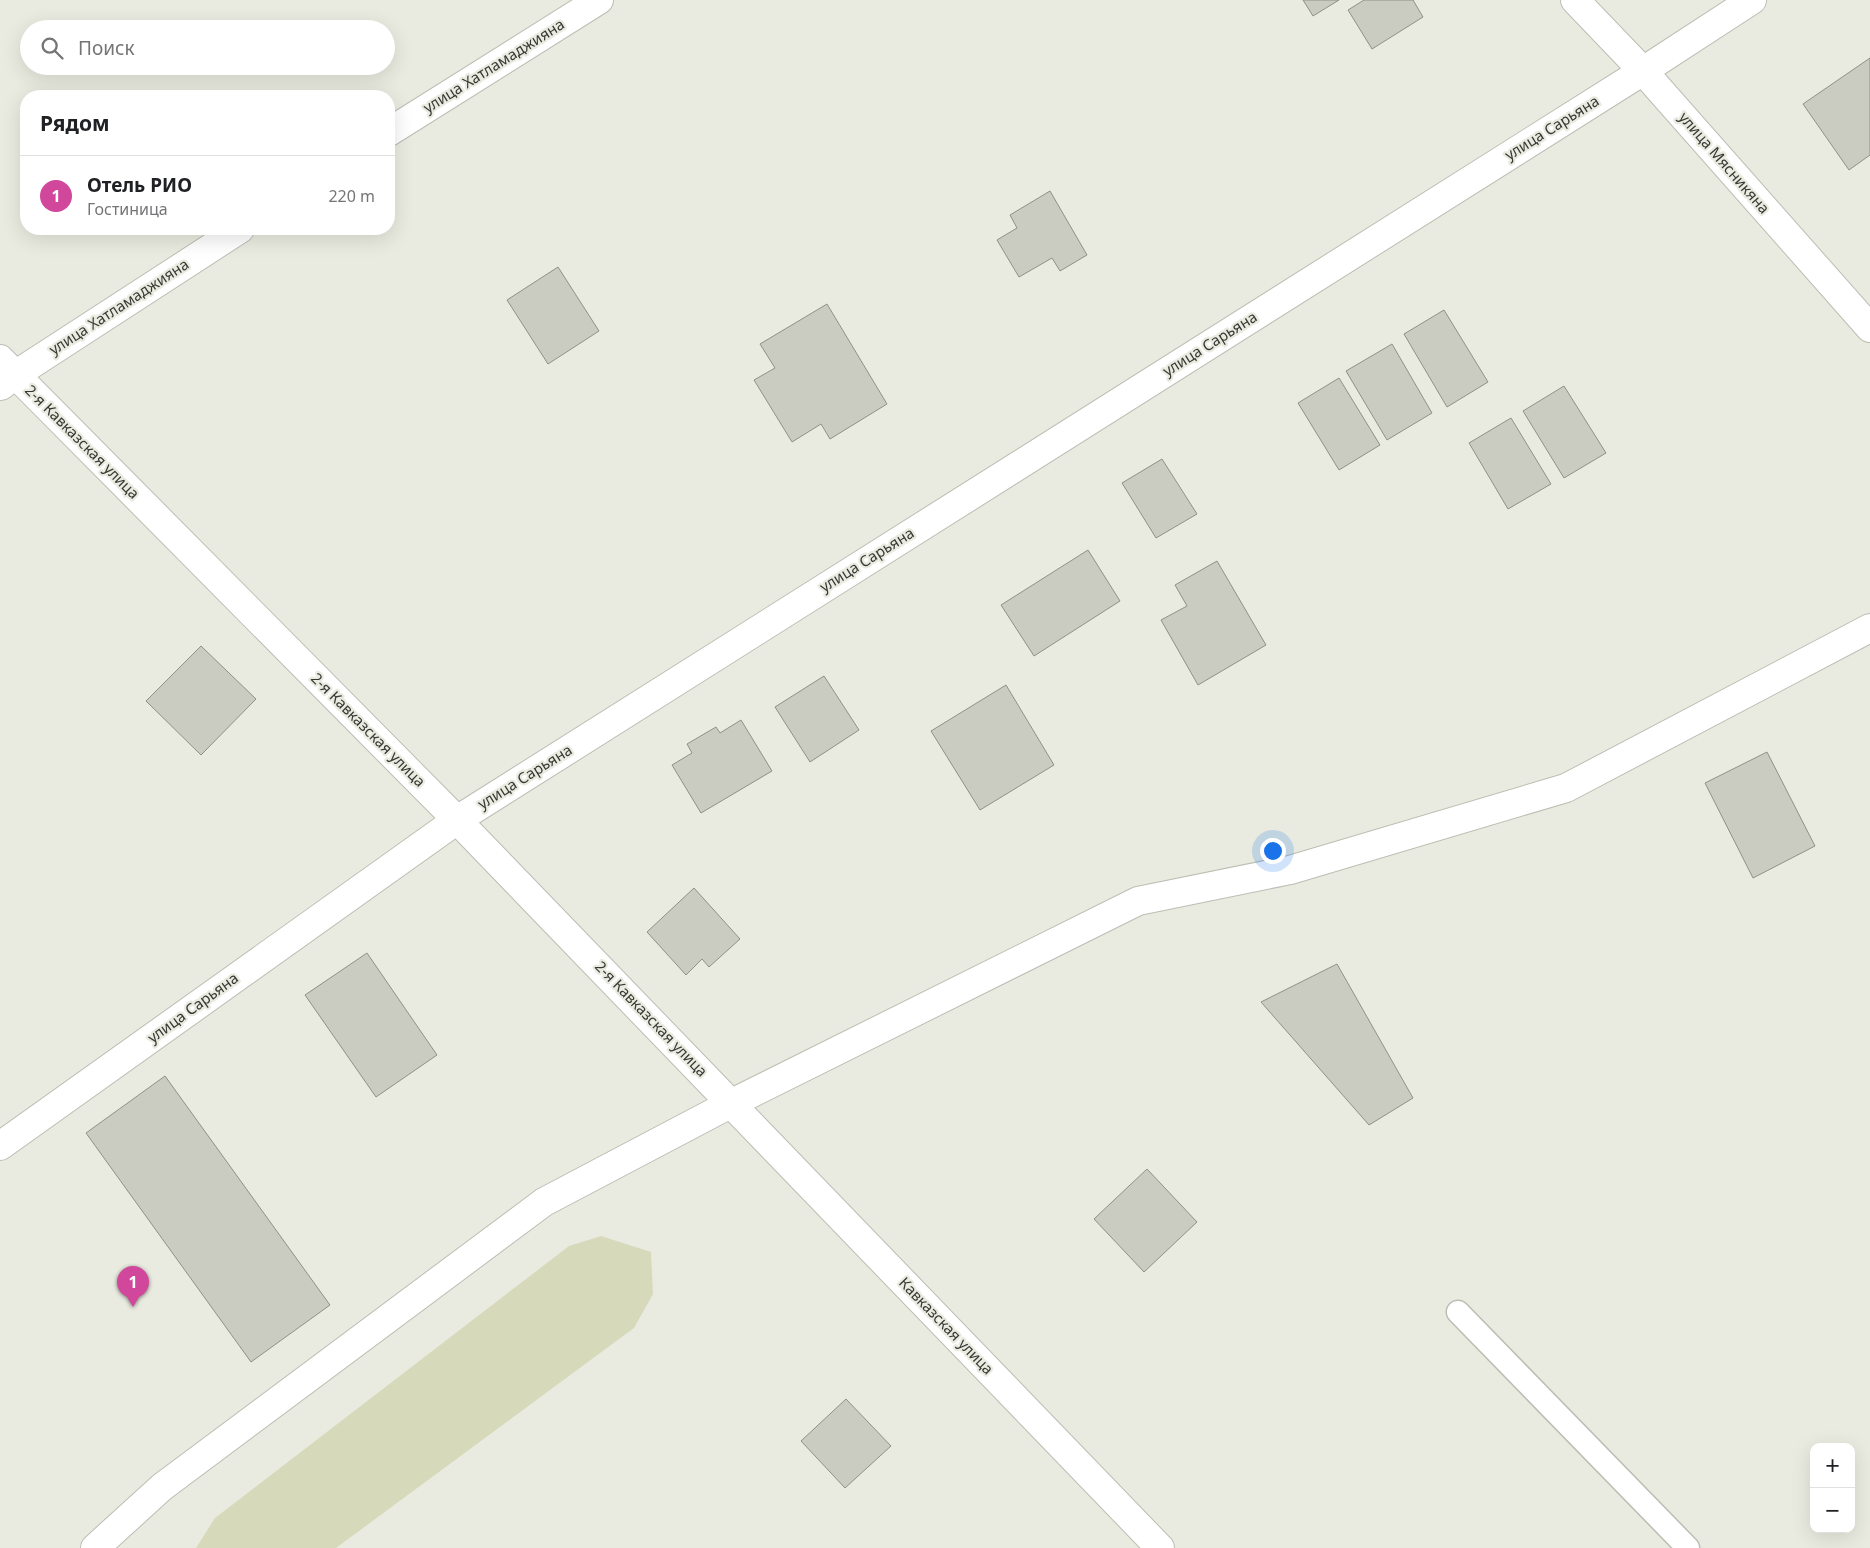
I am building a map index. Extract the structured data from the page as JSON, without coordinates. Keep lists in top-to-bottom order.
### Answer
{
  "streets": {
    "street": [
      "улица Хатламаджияна",
      "улица Сарьяна",
      "улица Мясникяна",
      "2-я Кавказская улица",
      "Кавказская улица"
    ]
  },
  "crossings": [
    ["улица Хатламаджияна", "2-я Кавказская улица"],
    ["улица Сарьяна", "улица Мясникяна"],
    ["улица Сарьяна", "2-я Кавказская улица"],
    ["2-я Кавказская улица", "Кавказская улица"]
  ],
  "page": {
    "search": "Поиск",
    "heading": "Рядом",
    "list": [
      {
        "mark": "1",
        "name": "Отель РИО",
        "note": "Гостиница",
        "value": "220 m"
      }
    ],
    "pins": "1",
    "map_buttons": ["+", "−"]
  }
}
